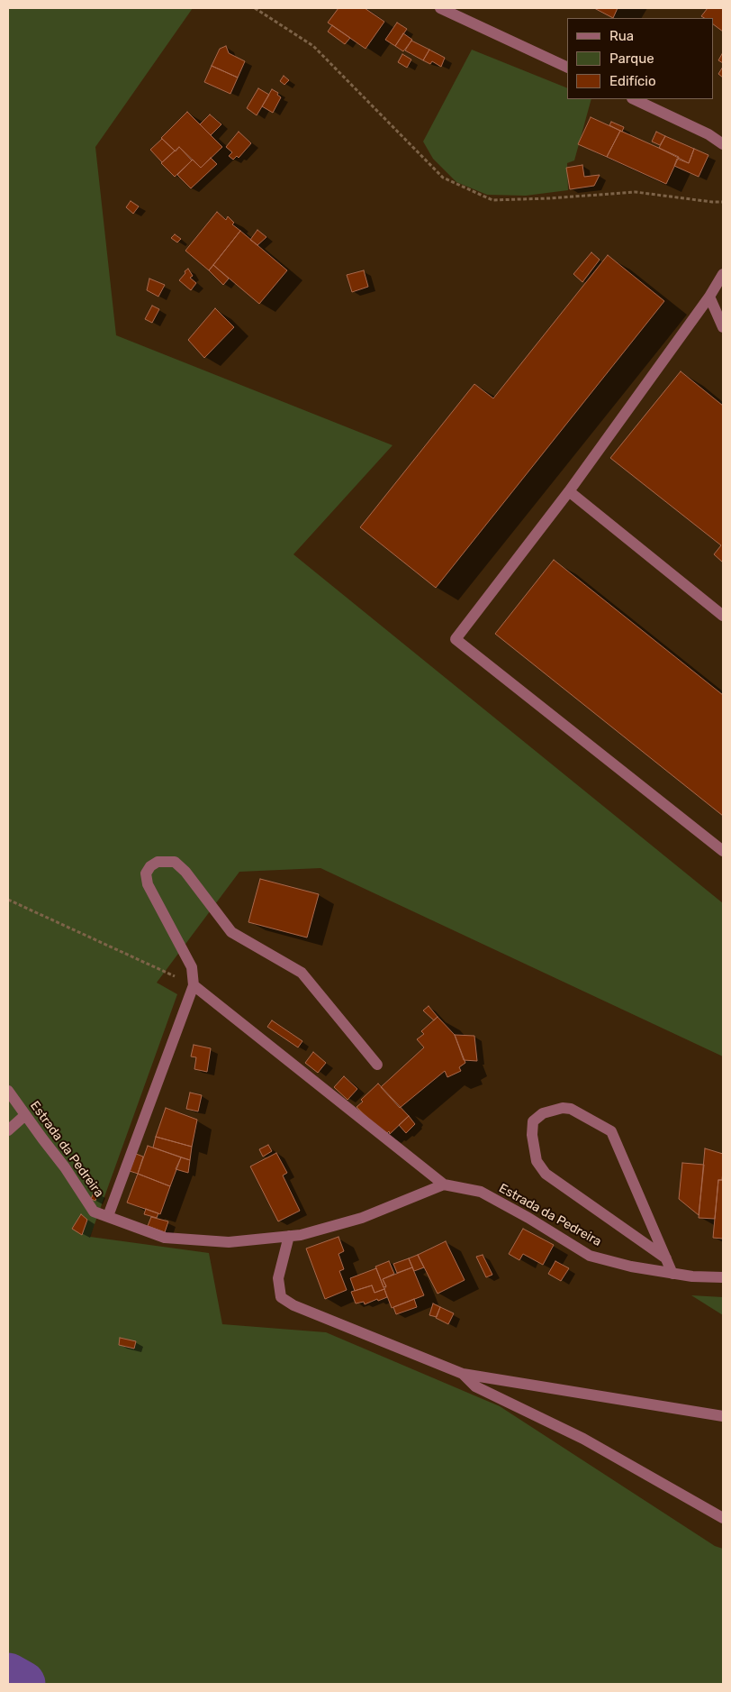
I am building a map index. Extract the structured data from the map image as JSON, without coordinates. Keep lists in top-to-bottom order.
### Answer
{
  "streets": {
    "street": ["Estrada da Pedreira"]
  },
  "legend": ["Rua", "Parque", "Edifício"]
}
